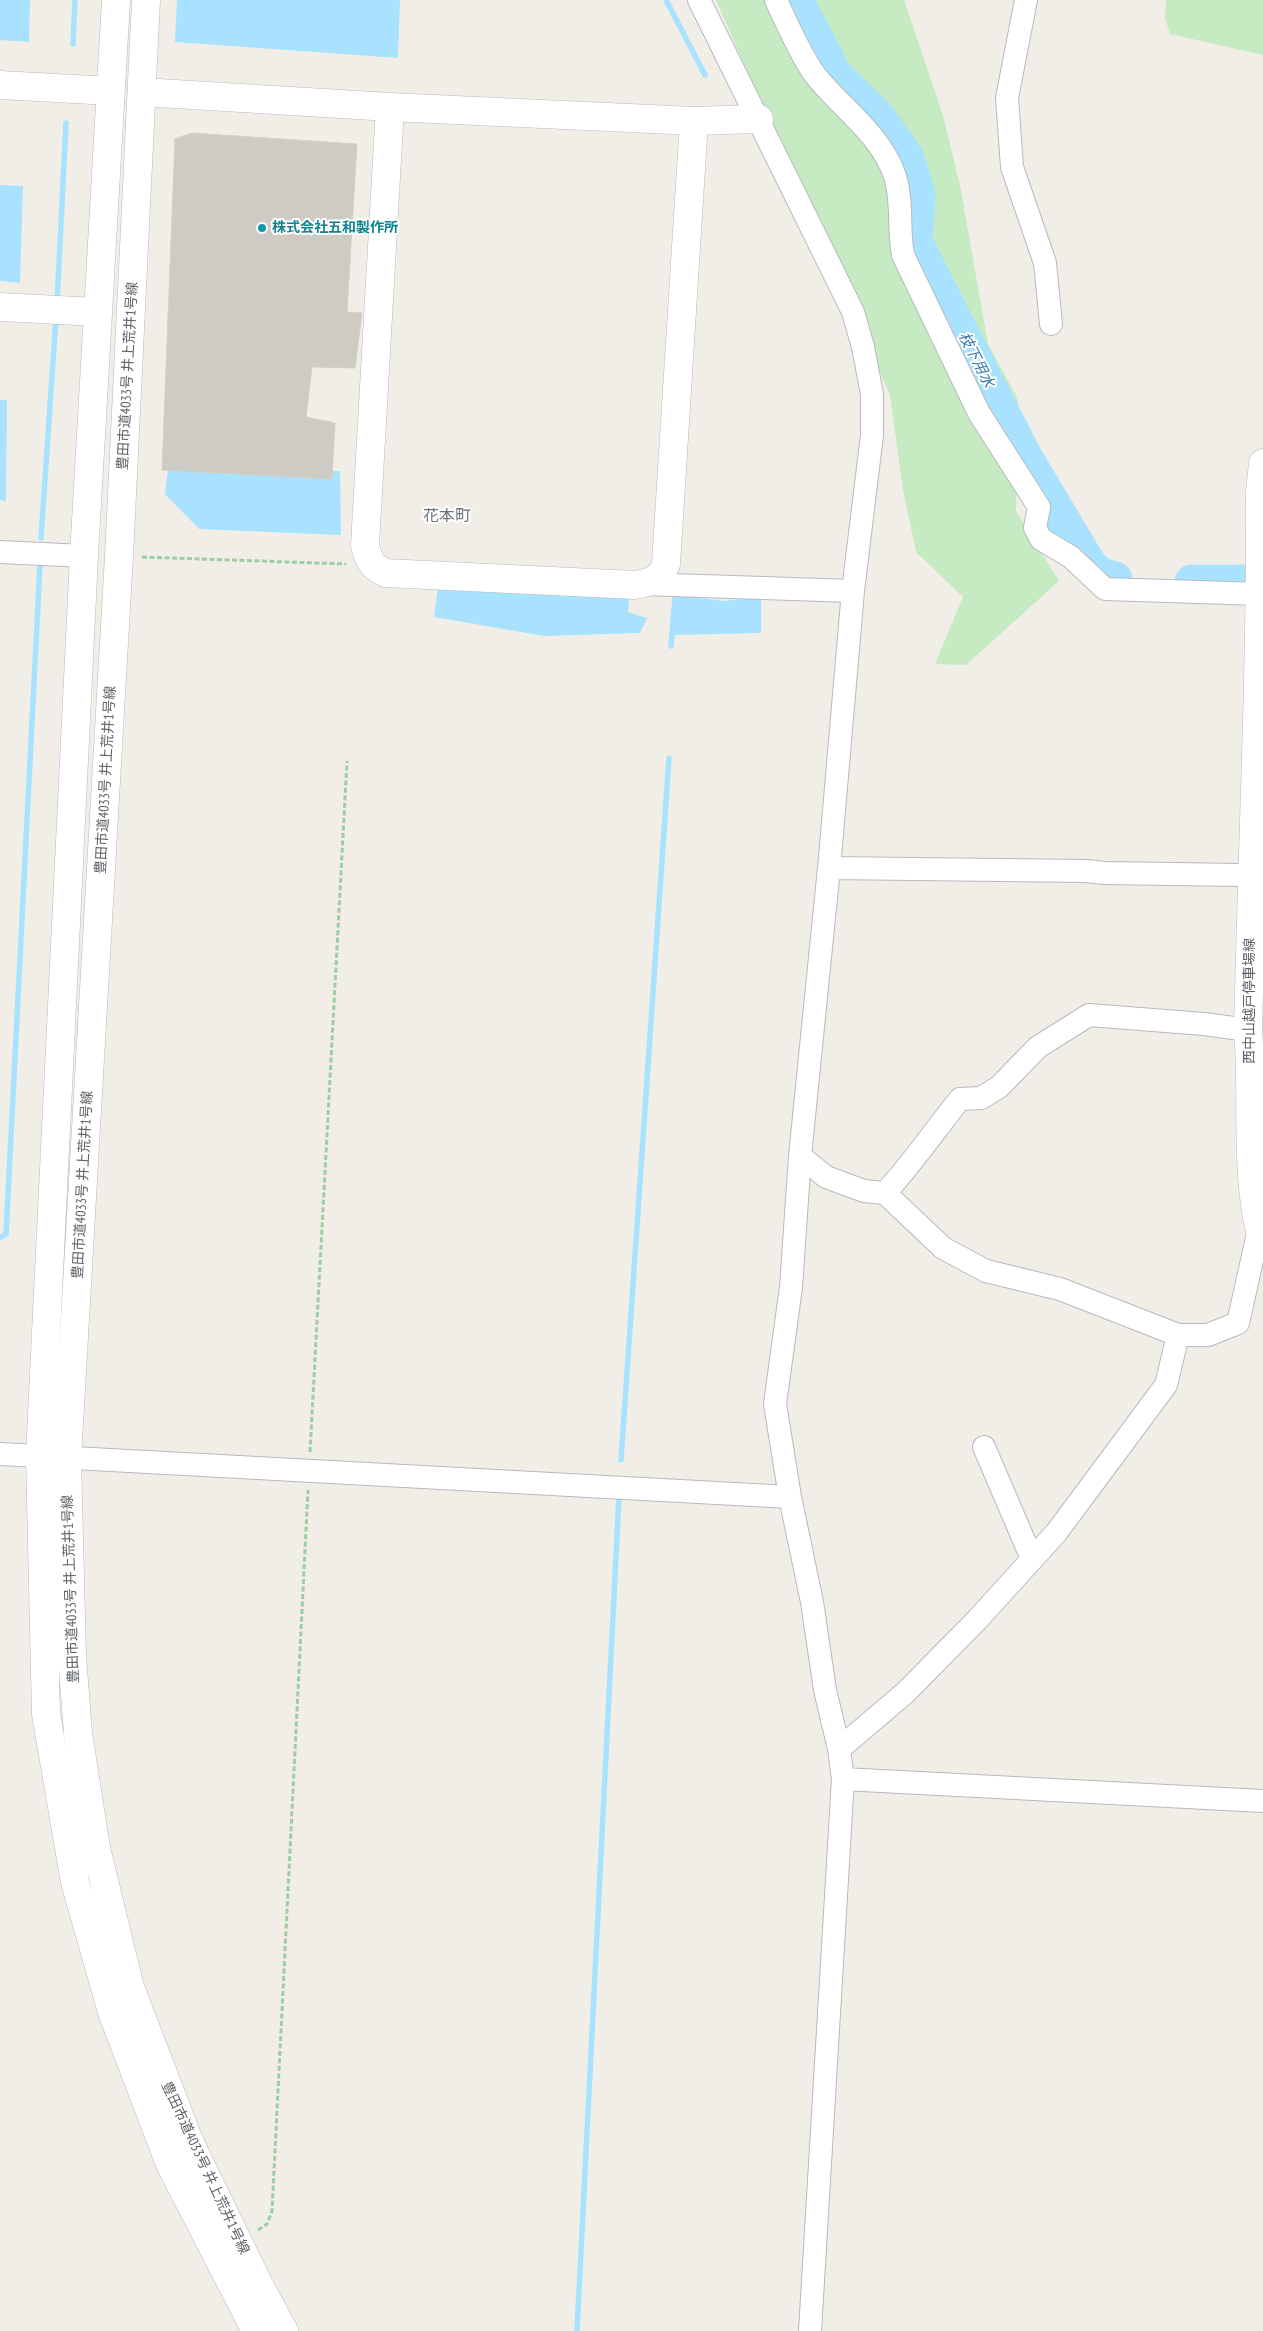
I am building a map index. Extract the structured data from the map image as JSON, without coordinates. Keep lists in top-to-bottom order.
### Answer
{
  "streets": {
    "street": ["豊田市道4033号 井上荒井1号線", "西中山越戸停車場線"]
  },
  "districts": ["花本町"],
  "water": ["枝下用水"],
  "places": ["株式会社五和製作所"]
}
